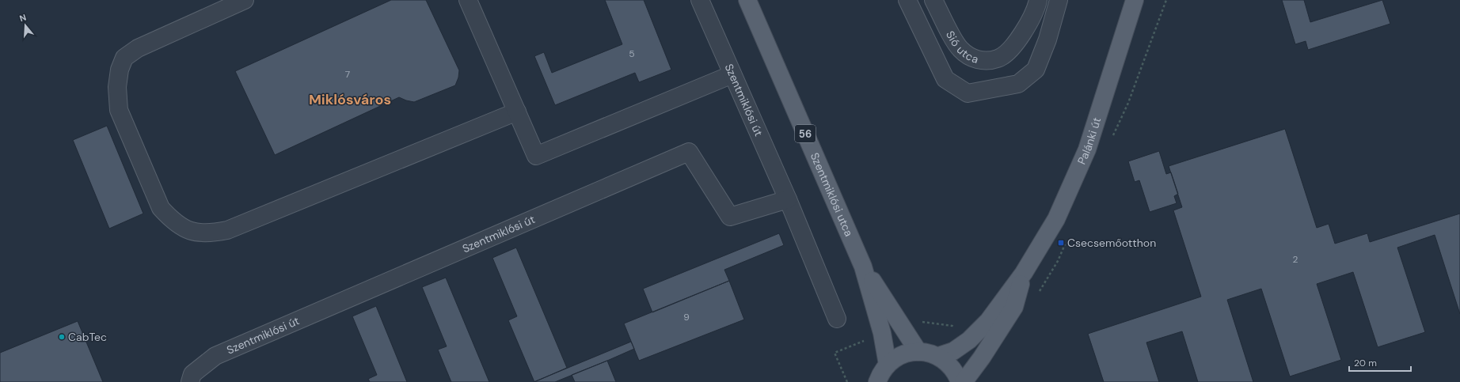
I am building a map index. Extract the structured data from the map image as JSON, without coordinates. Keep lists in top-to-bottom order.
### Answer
{
  "streets": {
    "main road": ["56", "Palánki út", "Szentmiklósi utca"],
    "lane": ["Sió utca", "Szentmiklósi út"]
  },
  "crossings": [
    ["56", "Szentmiklósi utca"]
  ],
  "districts": ["Miklósváros"],
  "places": {
    "transit": ["Csecsemőotthon"],
    "other": ["CabTec"]
  },
  "house_numbers": [
    "5",
    "7",
    "2",
    "9"
  ],
  "scale_bar": "20 m",
  "north": "top"
}
